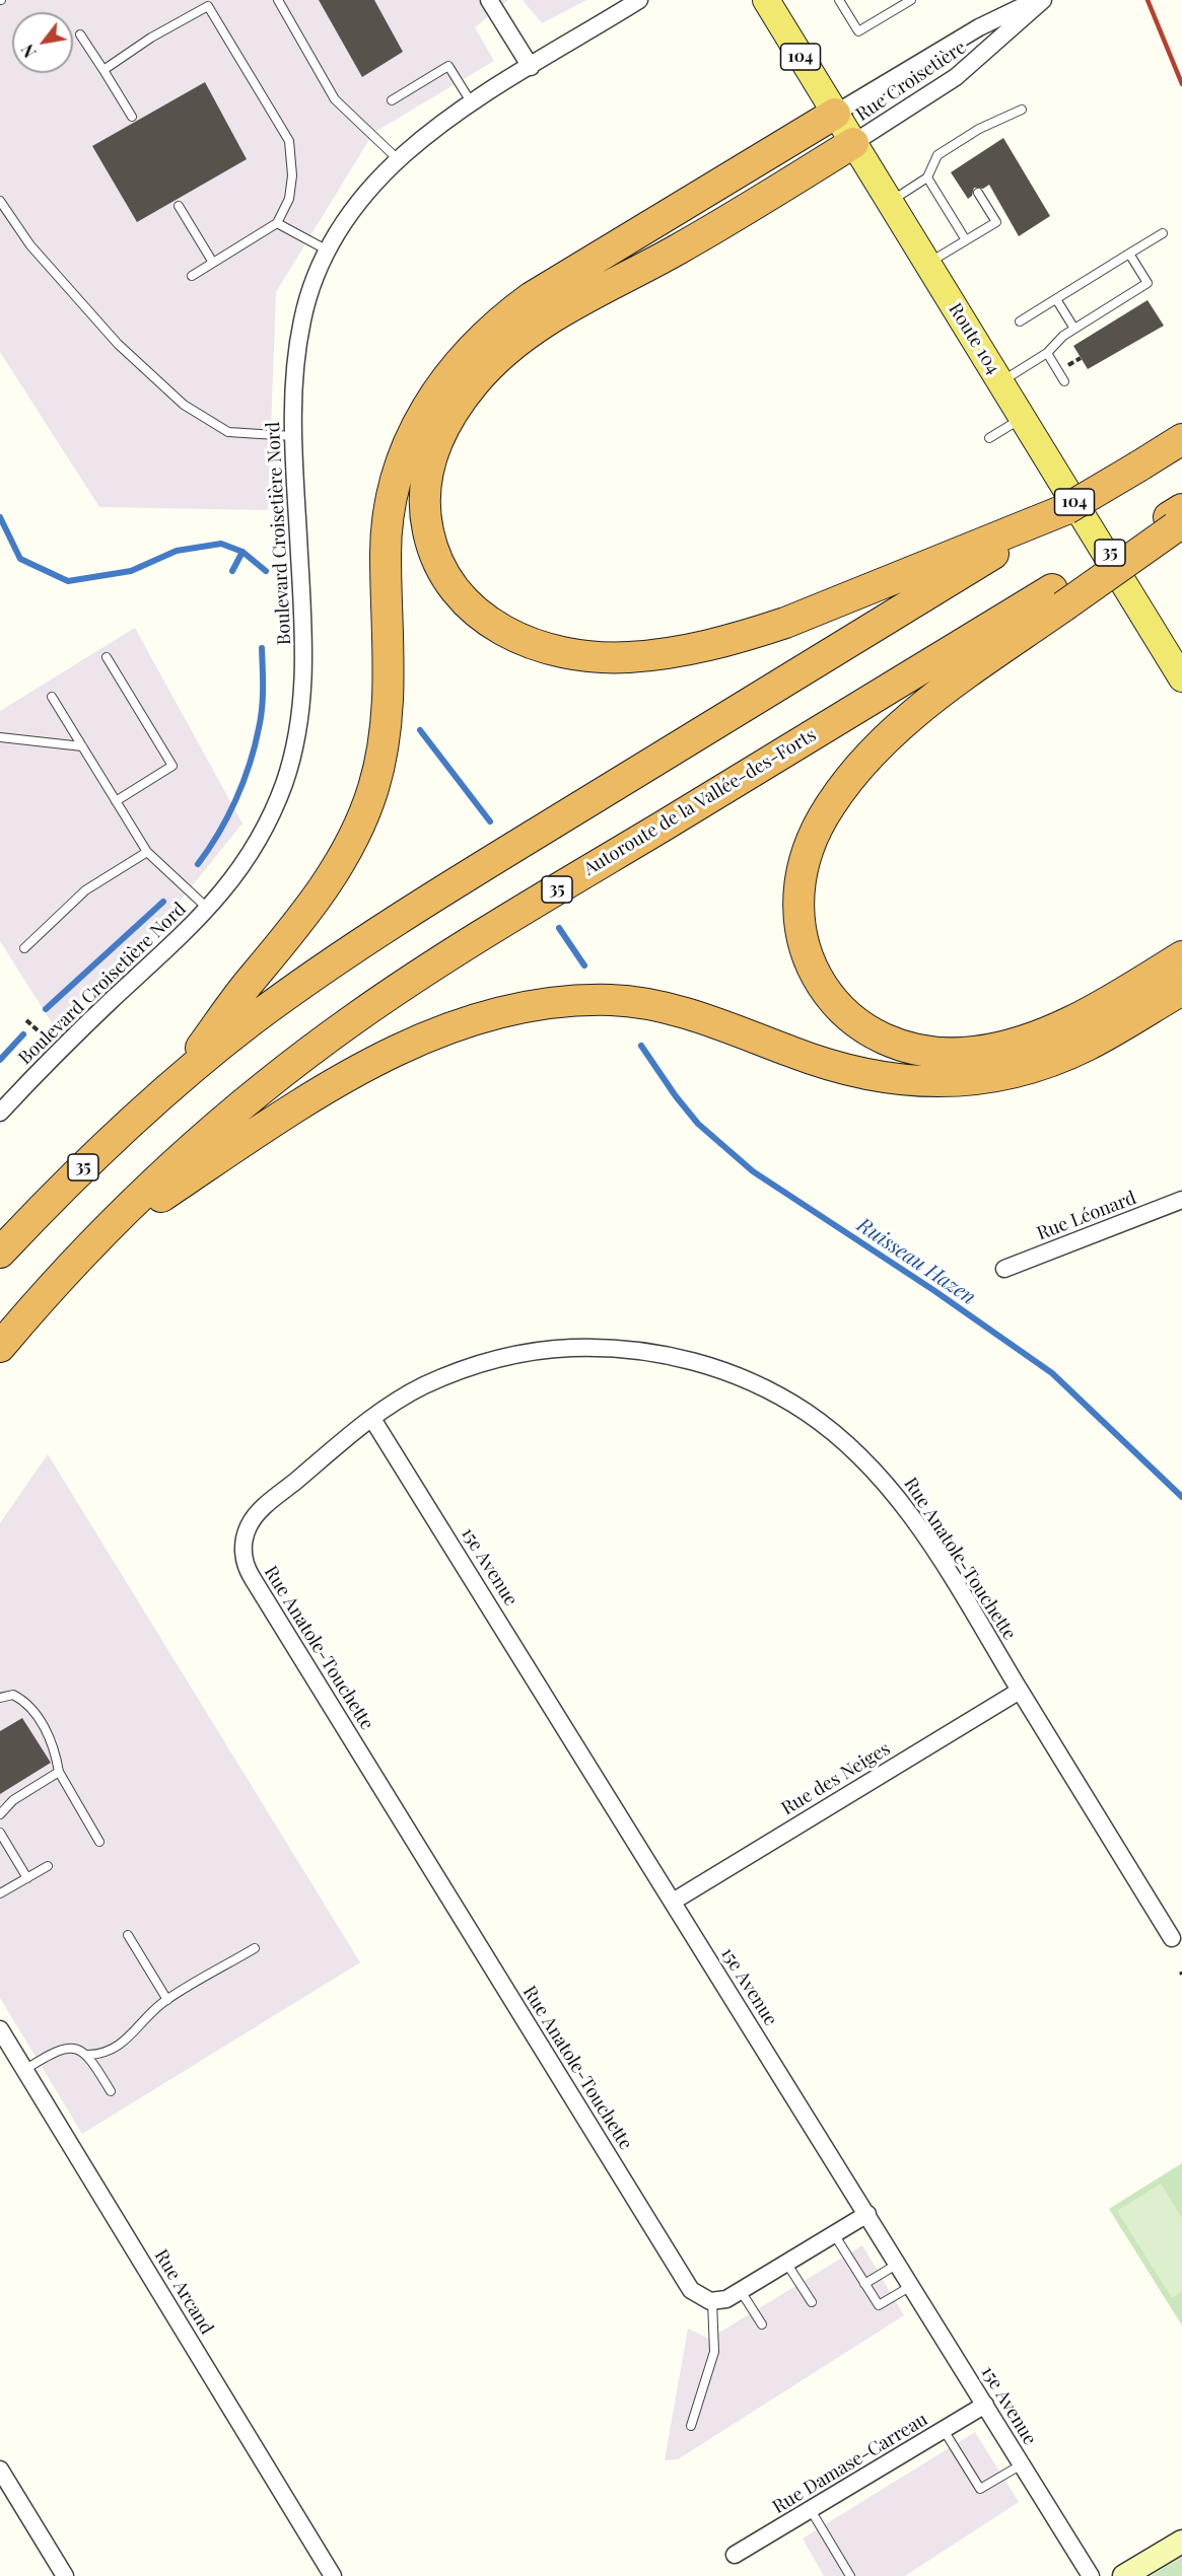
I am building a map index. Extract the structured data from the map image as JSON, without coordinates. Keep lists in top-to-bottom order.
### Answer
{
  "streets": {
    "highway": ["35", "Autoroute de la Vallée-des-Forts"],
    "main road": ["104", "Route 104"],
    "street": [
      "Rue Croisetière",
      "Boulevard Croisetière Nord",
      "Rue Léonard",
      "Rue Anatole-Touchette",
      "15e Avenue",
      "Rue des Neiges",
      "Rue Arcand",
      "Rue Damase-Carreau"
    ]
  },
  "crossings": [
    ["Rue Croisetière", "Route 104"],
    ["Rue Anatole-Touchette", "15e Avenue"],
    ["Rue Anatole-Touchette", "Rue des Neiges"],
    ["15e Avenue", "Rue des Neiges"],
    ["15e Avenue", "Rue Damase-Carreau"]
  ],
  "water": ["Ruisseau Hazen"],
  "north": "bottom left"
}
